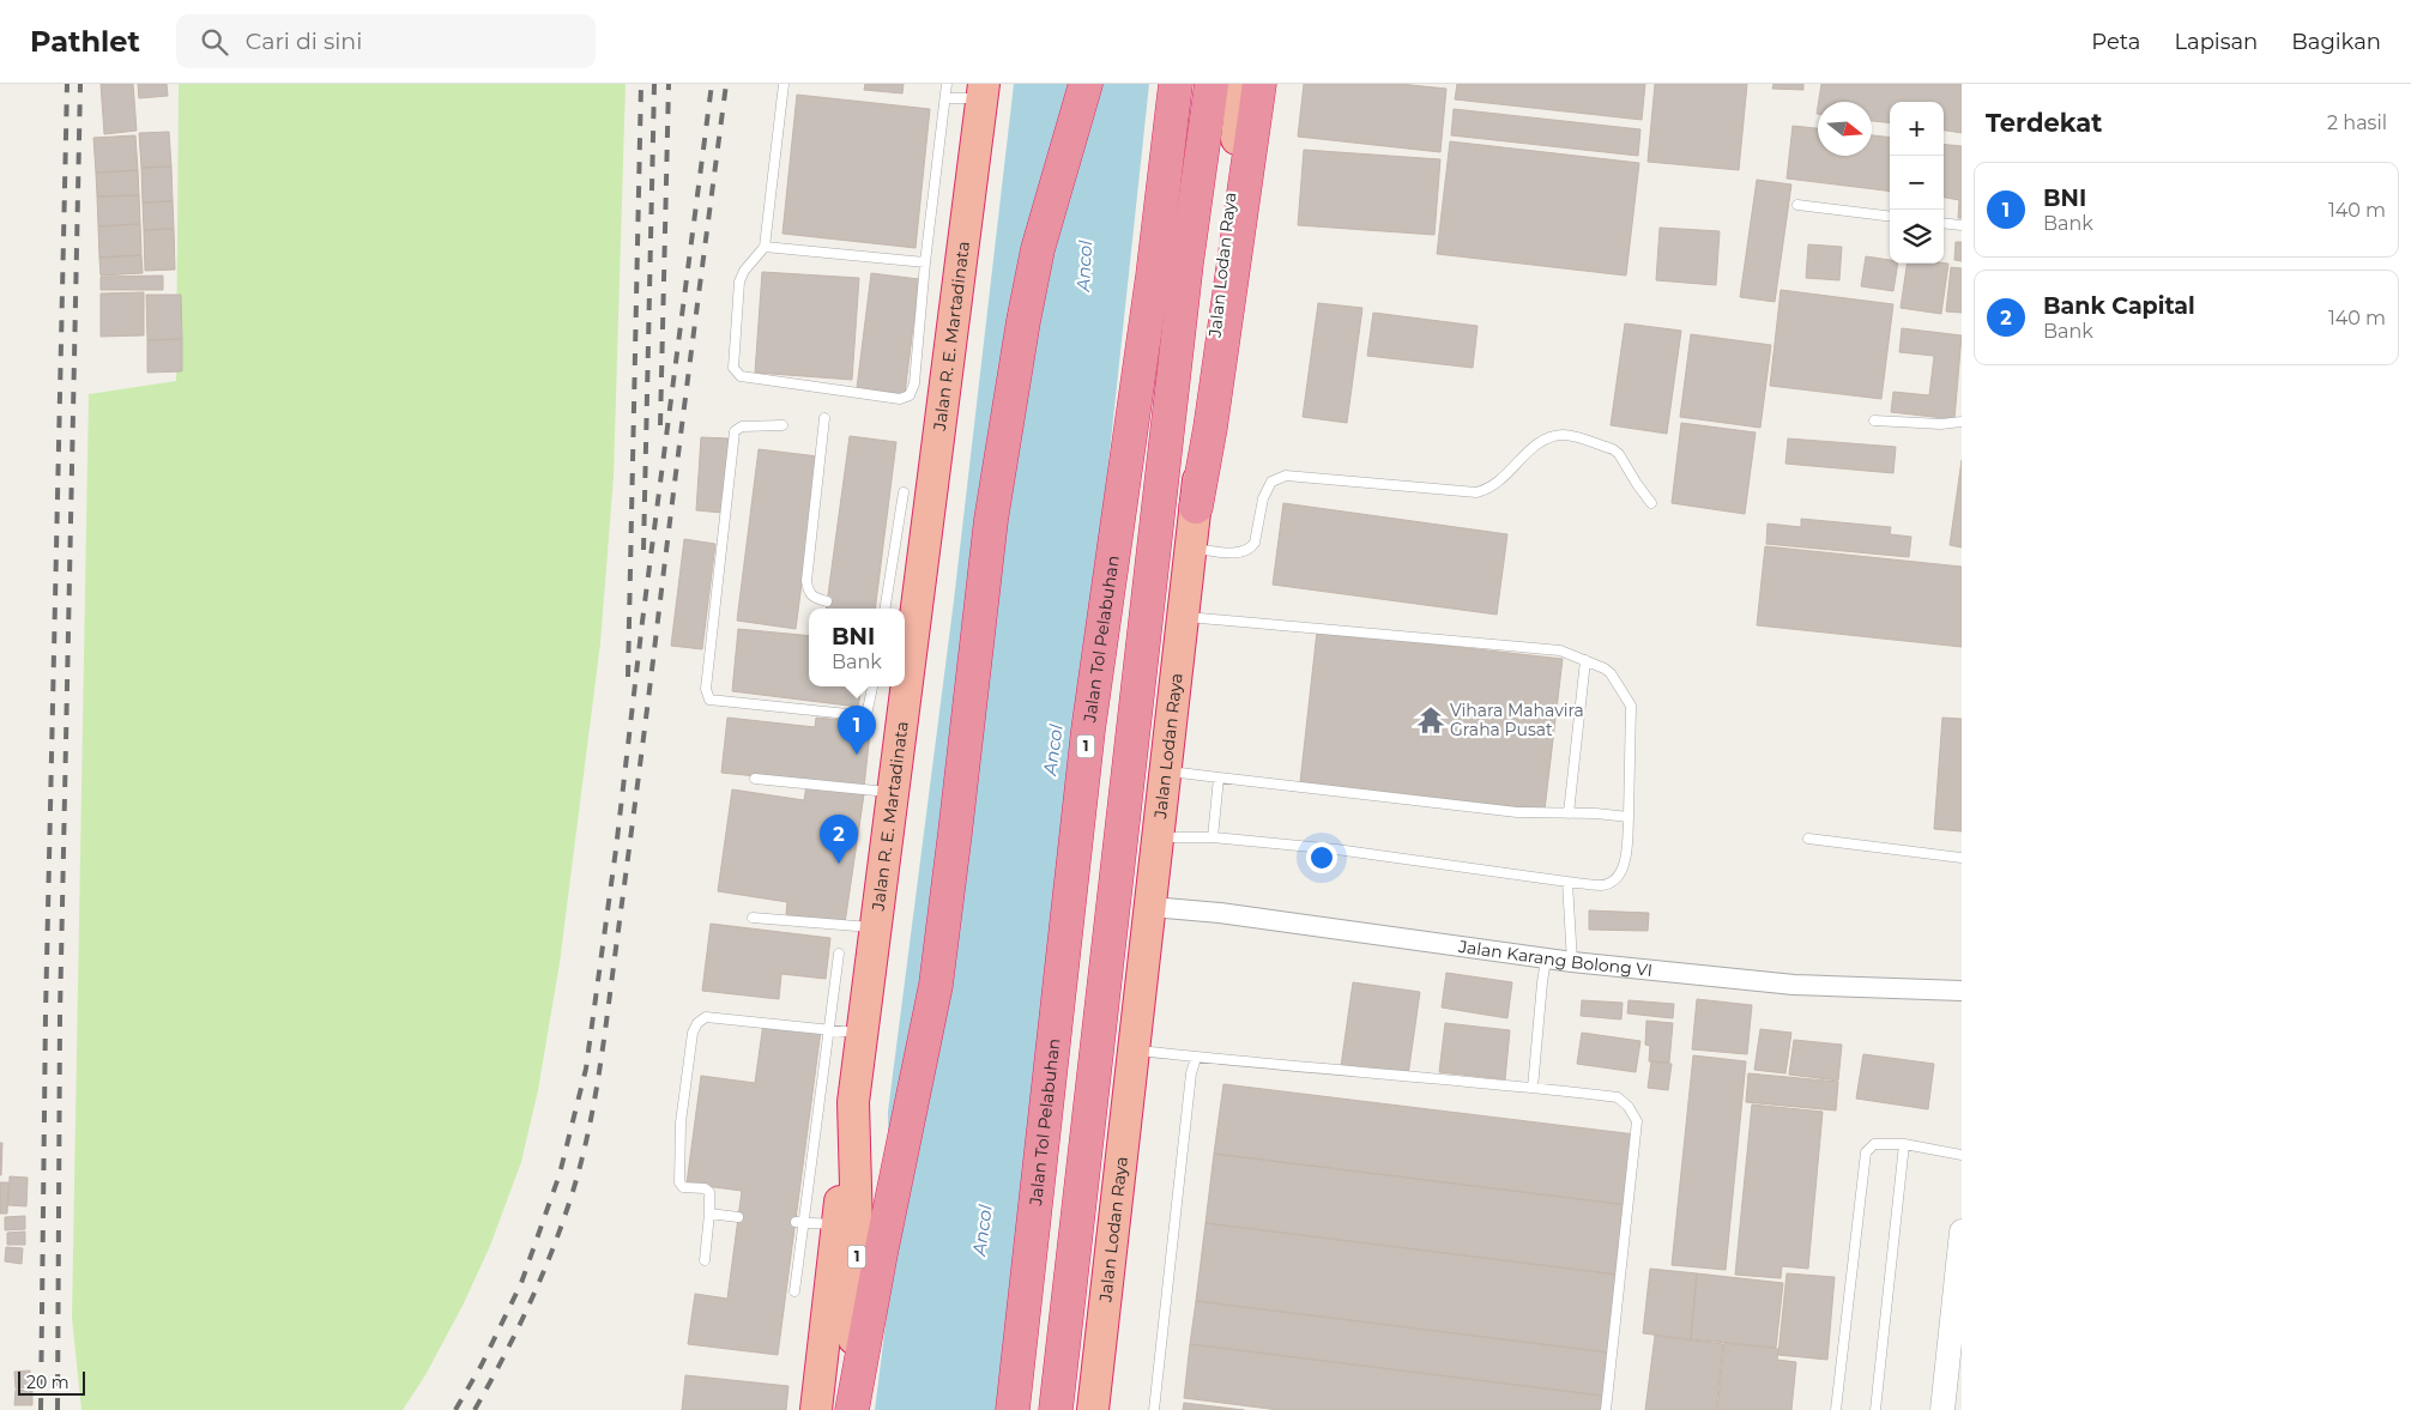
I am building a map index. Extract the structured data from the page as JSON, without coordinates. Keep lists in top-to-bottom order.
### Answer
{
  "streets": {
    "highway": [
      "Jalan Lodan Raya",
      "Jalan R. E. Martadinata",
      "Jalan Tol Pelabuhan",
      "1"
    ],
    "street": ["Jalan Karang Bolong VI"]
  },
  "crossings": [
    ["Jalan Lodan Raya", "Jalan Karang Bolong VI"]
  ],
  "water": ["Ancol"],
  "places": {
    "temple": ["Vihara Mahavira Graha Pusat"]
  },
  "scale_bar": "20 m",
  "north": "right",
  "page": {
    "header": "Pathlet",
    "search": "Cari di sini",
    "nav": ["Peta", "Lapisan", "Bagikan"],
    "heading": ["Terdekat", "2 hasil"],
    "map_buttons": ["+", "−"],
    "list": [
      {
        "mark": "1",
        "name": "BNI",
        "note": "Bank",
        "value": "140 m"
      },
      {
        "mark": "2",
        "name": "Bank Capital",
        "note": "Bank",
        "value": "140 m"
      }
    ],
    "popup": ["BNI", "Bank"],
    "pins": ["1", "2"],
    "scale": "20 m"
  }
}
